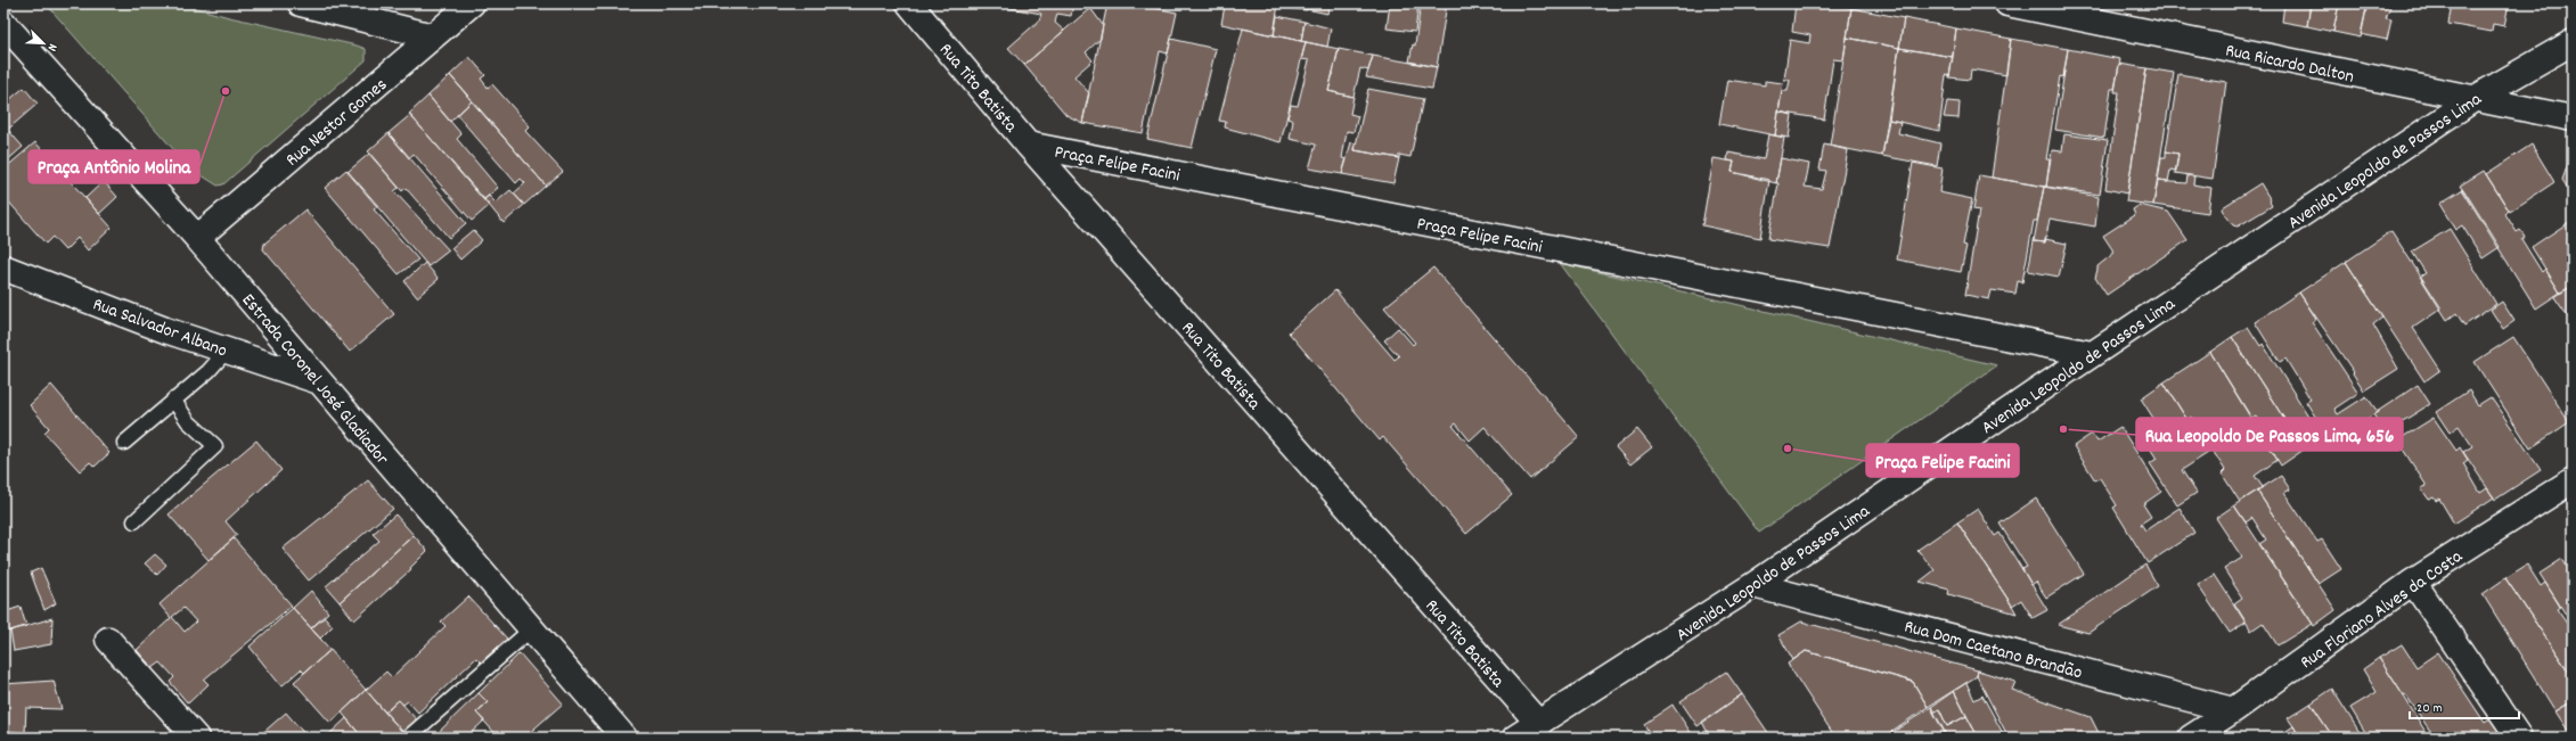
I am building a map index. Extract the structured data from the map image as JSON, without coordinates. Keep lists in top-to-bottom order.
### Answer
{
  "streets": {
    "street": [
      "Rua Ricardo Dalton",
      "Rua Tito Batista",
      "Rua Nestor Gomes",
      "Avenida Leopoldo de Passos Lima",
      "Praça Felipe Facini",
      "Rua Salvador Albano",
      "Estrada Coronel José Gladiador",
      "Rua Floriano Alves da Costa",
      "Rua Dom Caetano Brandão"
    ]
  },
  "crossings": [
    ["Rua Ricardo Dalton", "Avenida Leopoldo de Passos Lima"],
    ["Rua Tito Batista", "Avenida Leopoldo de Passos Lima"],
    ["Rua Tito Batista", "Praça Felipe Facini"],
    ["Rua Nestor Gomes", "Estrada Coronel José Gladiador"],
    ["Avenida Leopoldo de Passos Lima", "Praça Felipe Facini"],
    ["Avenida Leopoldo de Passos Lima", "Rua Dom Caetano Brandão"],
    ["Rua Salvador Albano", "Estrada Coronel José Gladiador"],
    ["Rua Floriano Alves da Costa", "Rua Dom Caetano Brandão"]
  ],
  "places": ["Praça Antônio Molina", "Rua Leopoldo De Passos Lima, 656", "Praça Felipe Facini"],
  "scale_bar": "20 m",
  "north": "bottom right"
}
